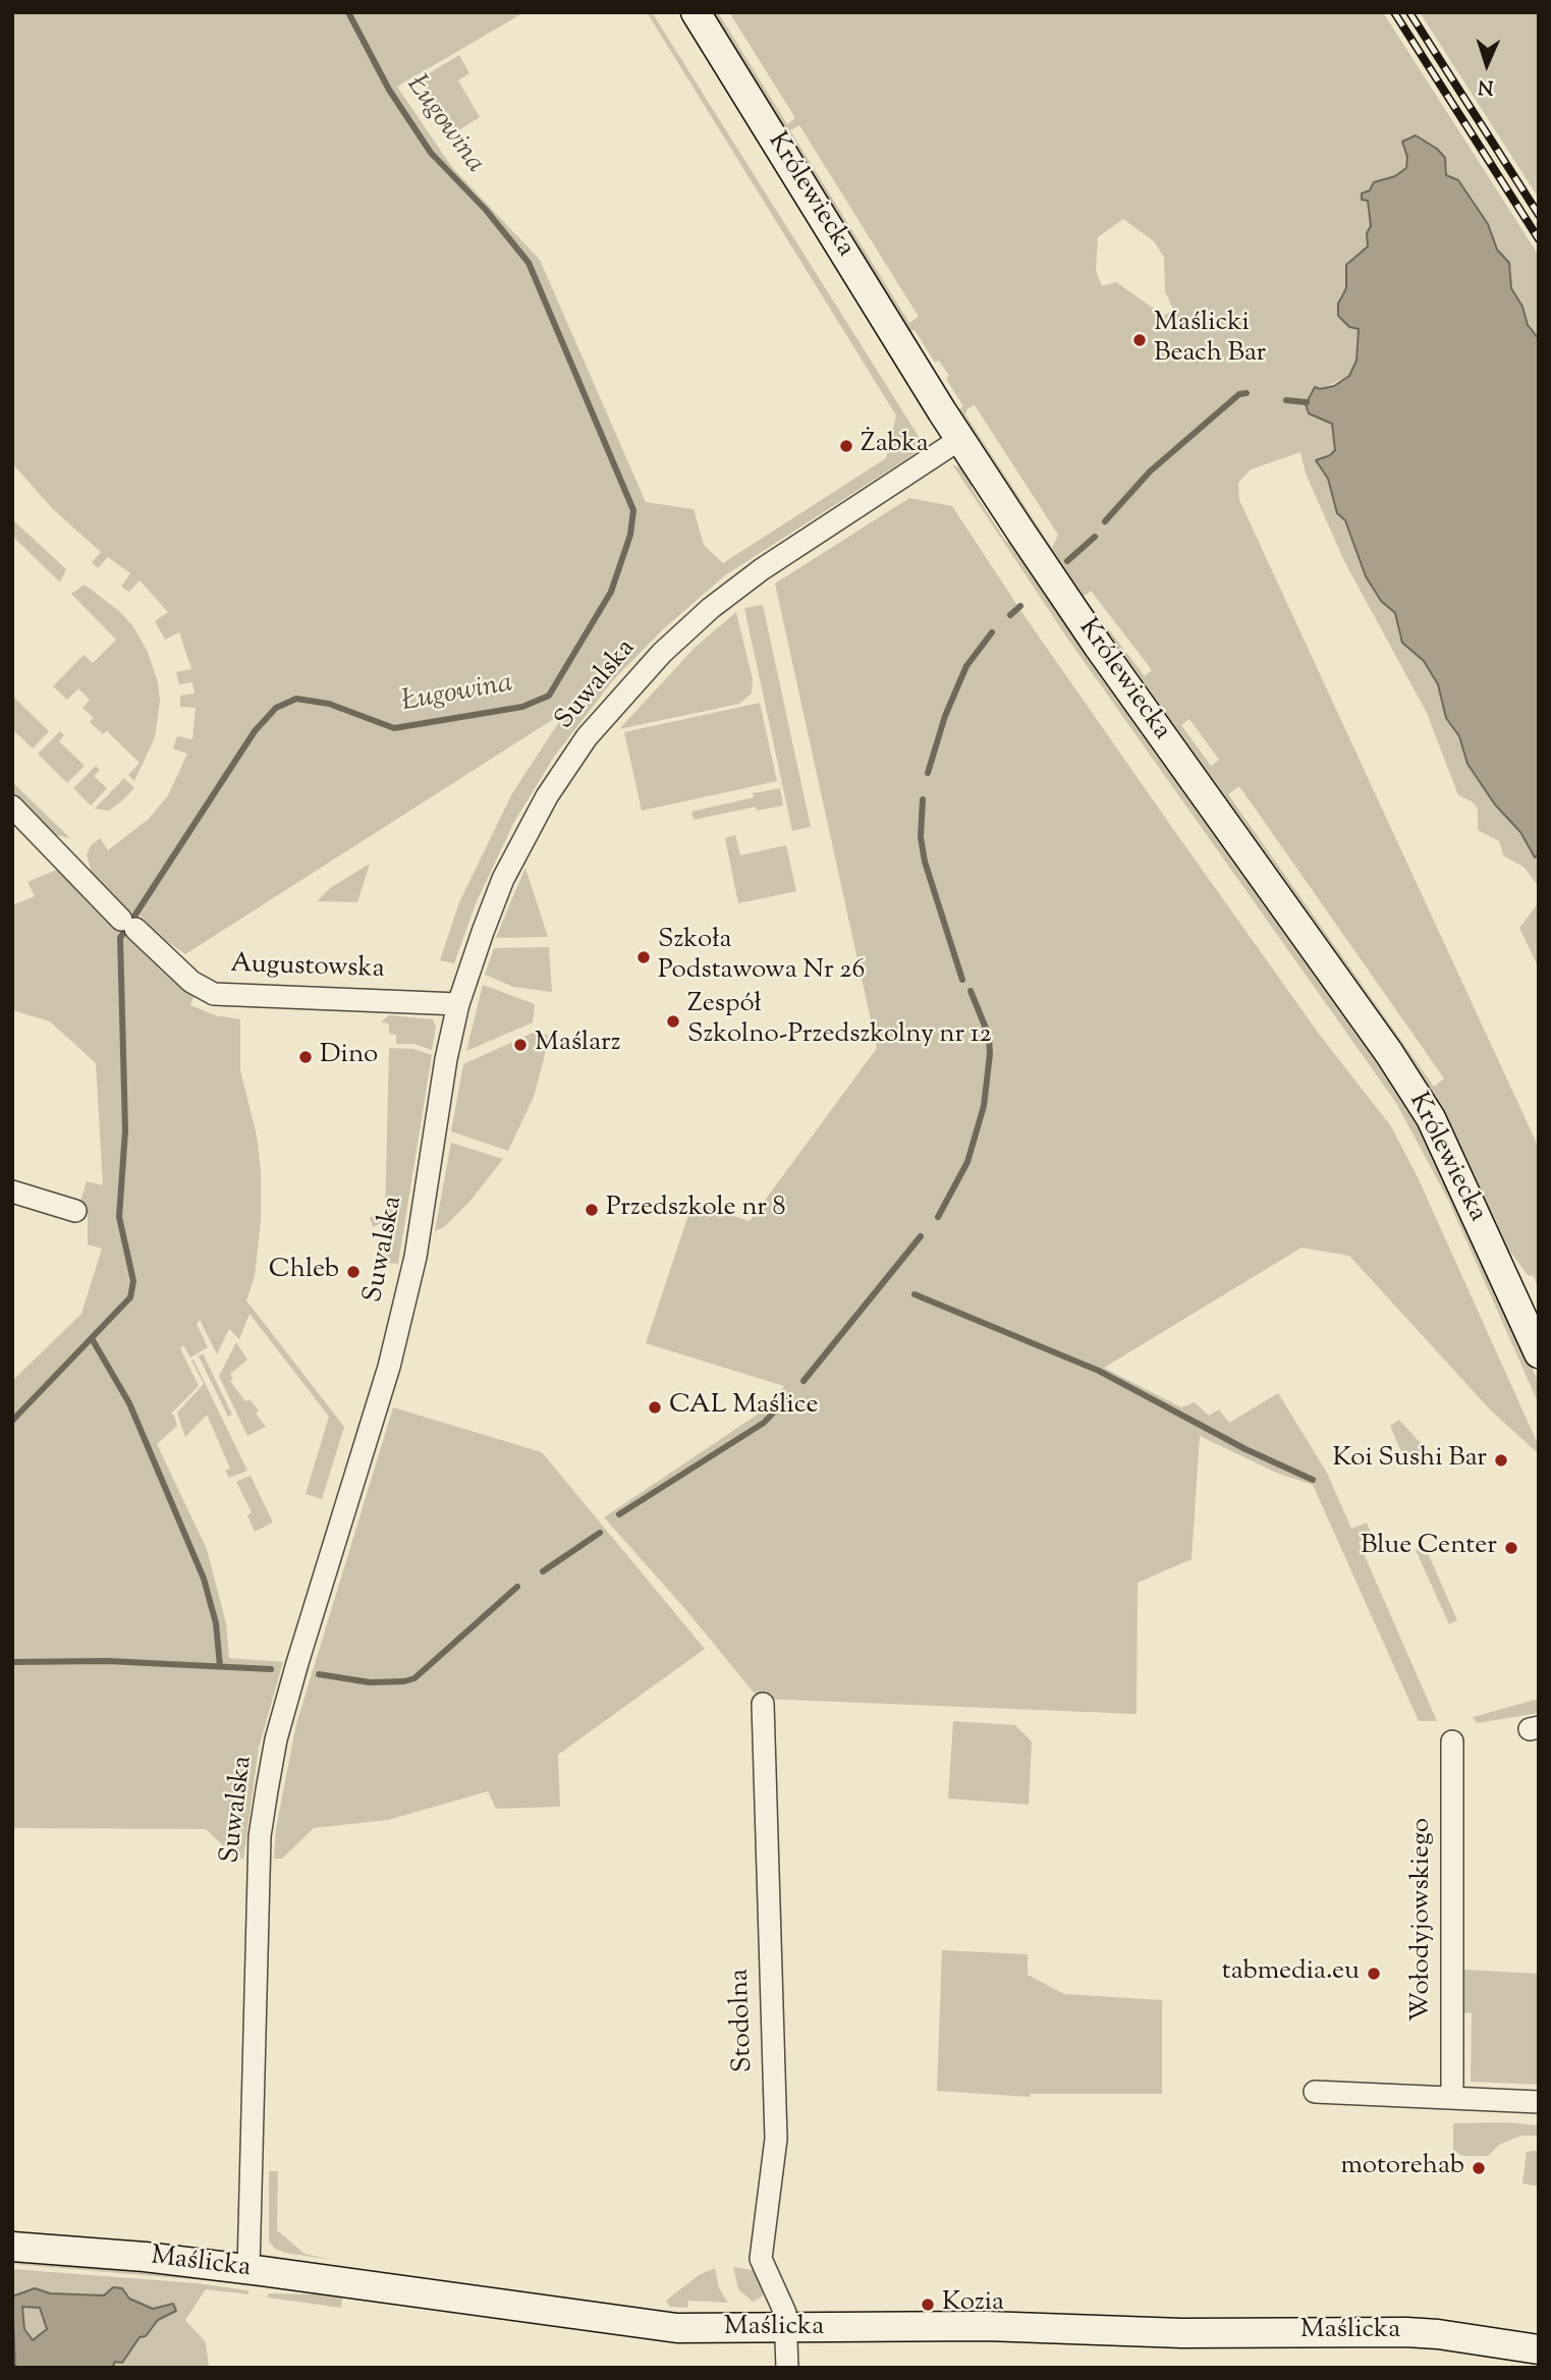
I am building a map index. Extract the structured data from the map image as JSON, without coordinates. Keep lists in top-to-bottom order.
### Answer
{
  "streets": {
    "street": [
      "Królewiecka",
      "Suwalska",
      "Augustowska",
      "Wołodyjowskiego",
      "Stodolna",
      "Maślicka"
    ]
  },
  "crossings": [
    ["Królewiecka", "Suwalska"],
    ["Suwalska", "Augustowska"],
    ["Suwalska", "Maślicka"],
    ["Stodolna", "Maślicka"]
  ],
  "water": ["Ługowina"],
  "places": [
    "Maślicki Beach Bar",
    "Żabka",
    "Szkoła Podstawowa Nr 26",
    "Zespół Szkolno-Przedszkolny nr 12",
    "Maślarz",
    "Dino",
    "Przedszkole nr 8",
    "Chleb",
    "CAL Maślice",
    "Koi Sushi Bar",
    "Blue Center",
    "tabmedia.eu",
    "motorehab",
    "Kozia"
  ],
  "north": "bottom"
}
